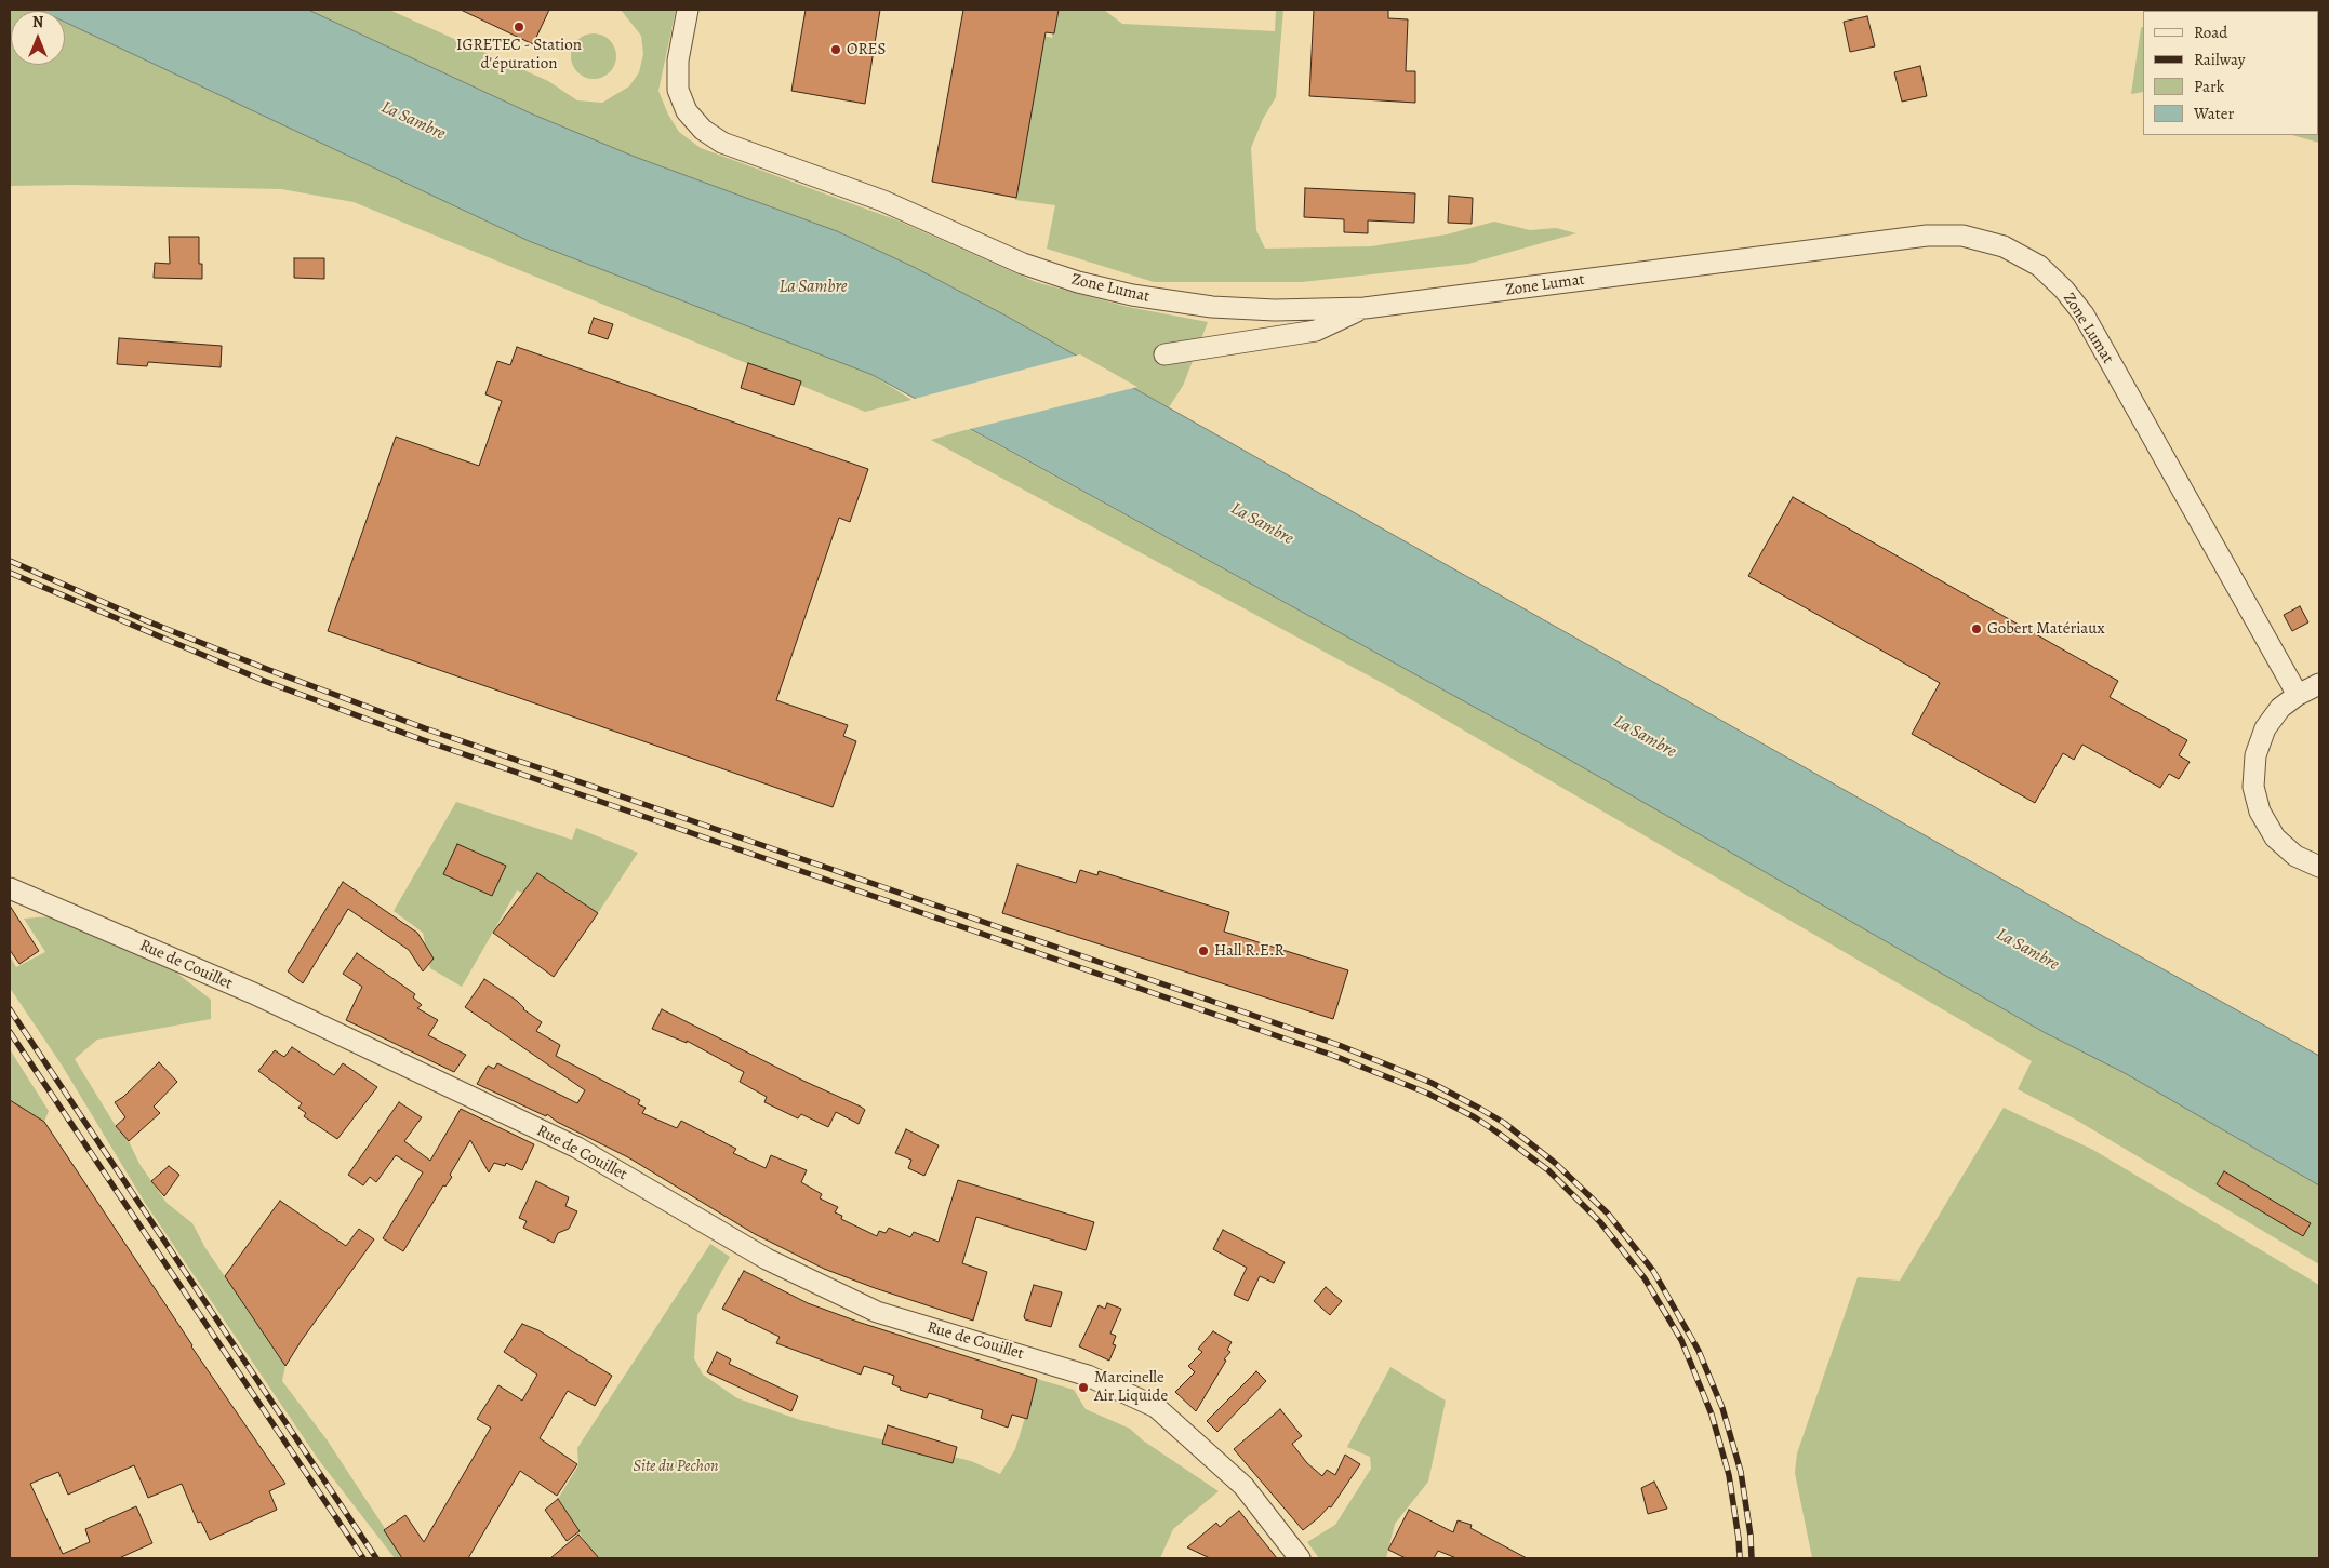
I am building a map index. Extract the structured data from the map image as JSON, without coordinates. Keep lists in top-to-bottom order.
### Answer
{
  "streets": {
    "street": ["Zone Lumat", "Rue de Couillet"]
  },
  "water": ["La Sambre"],
  "parks": ["Site du Pechon"],
  "places": [
    "IGRETEC - Station d'épuration",
    "ORES",
    "Gobert Matériaux",
    "Hall R.E.R",
    "Marcinelle Air Liquide"
  ],
  "legend": [
    "Road",
    "Railway",
    "Park",
    "Water"
  ],
  "north": "top"
}
